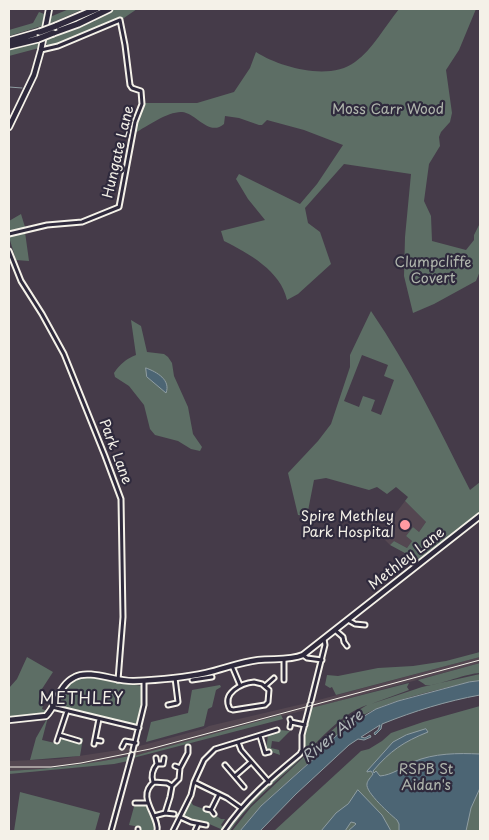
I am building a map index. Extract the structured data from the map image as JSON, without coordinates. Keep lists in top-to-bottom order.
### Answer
{
  "streets": {
    "main road": ["Methley Lane"],
    "street": ["Hungate Lane", "Park Lane"]
  },
  "districts": ["METHLEY"],
  "water": ["River Aire"],
  "parks": ["Moss Carr Wood", "Clumpcliffe Covert", "RSPB St Aidan's"],
  "places": ["Spire Methley Park Hospital"]
}
